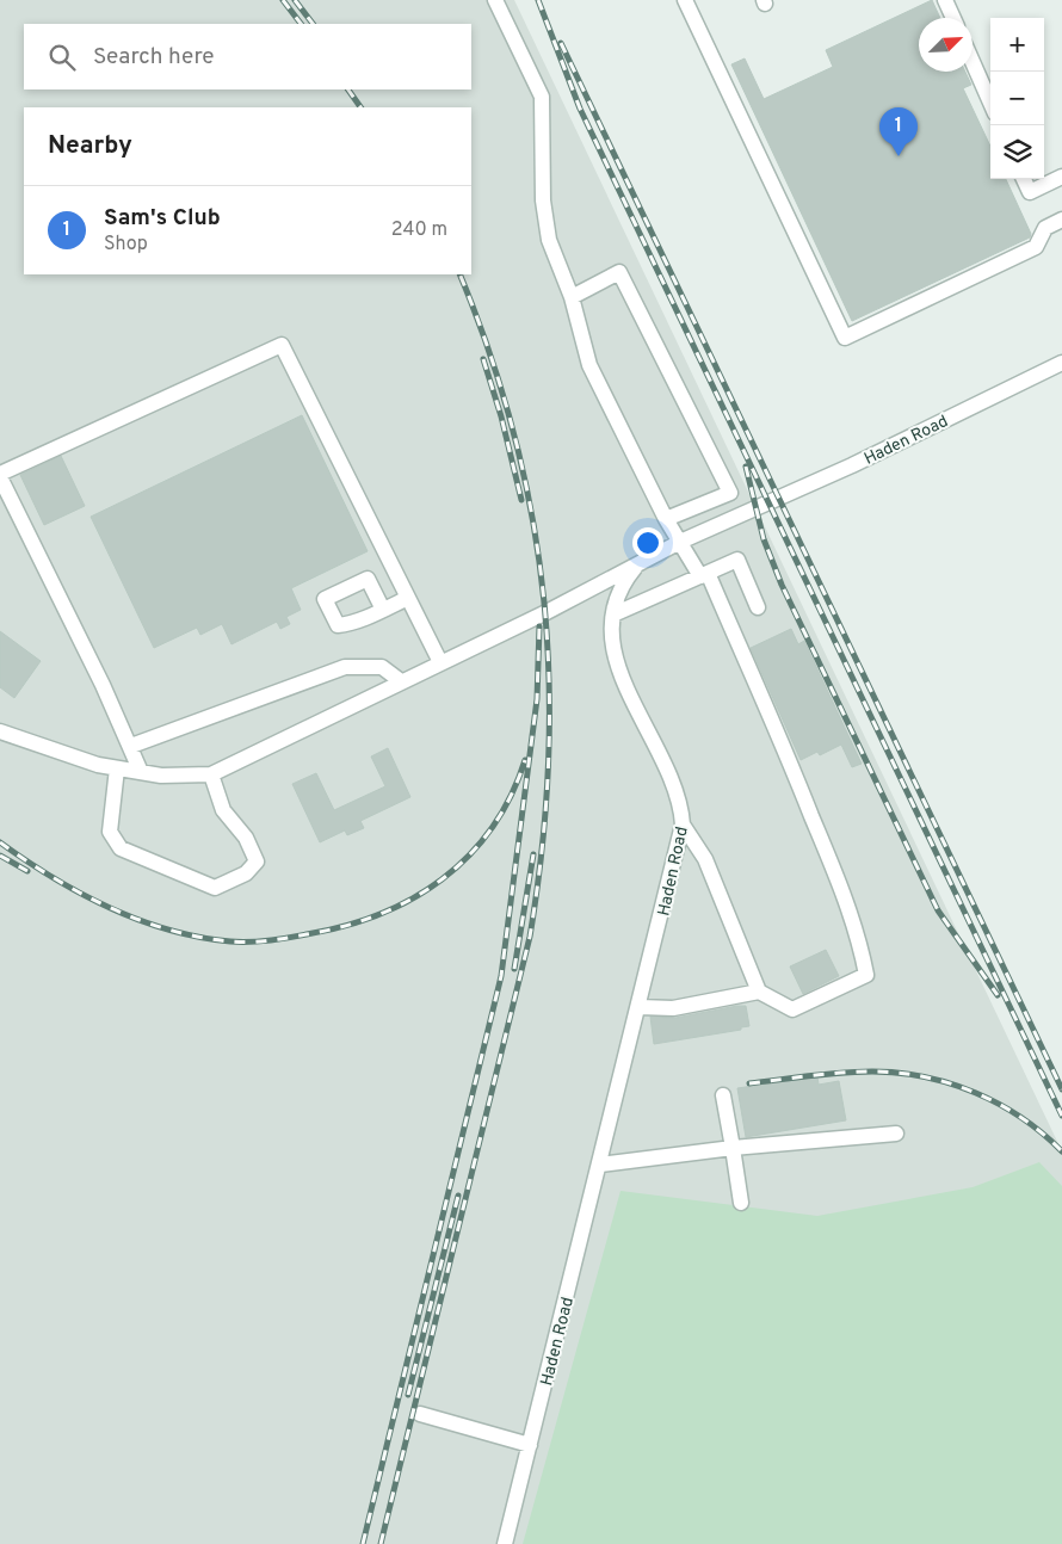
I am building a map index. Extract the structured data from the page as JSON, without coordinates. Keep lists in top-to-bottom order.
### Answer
{
  "streets": {
    "street": ["Haden Road"]
  },
  "north": "top right",
  "page": {
    "map_buttons": ["+", "−"],
    "search": "Search here",
    "pins": "1",
    "heading": "Nearby",
    "list": [
      {
        "mark": "1",
        "name": "Sam's Club",
        "note": "Shop",
        "value": "240 m"
      }
    ]
  }
}
